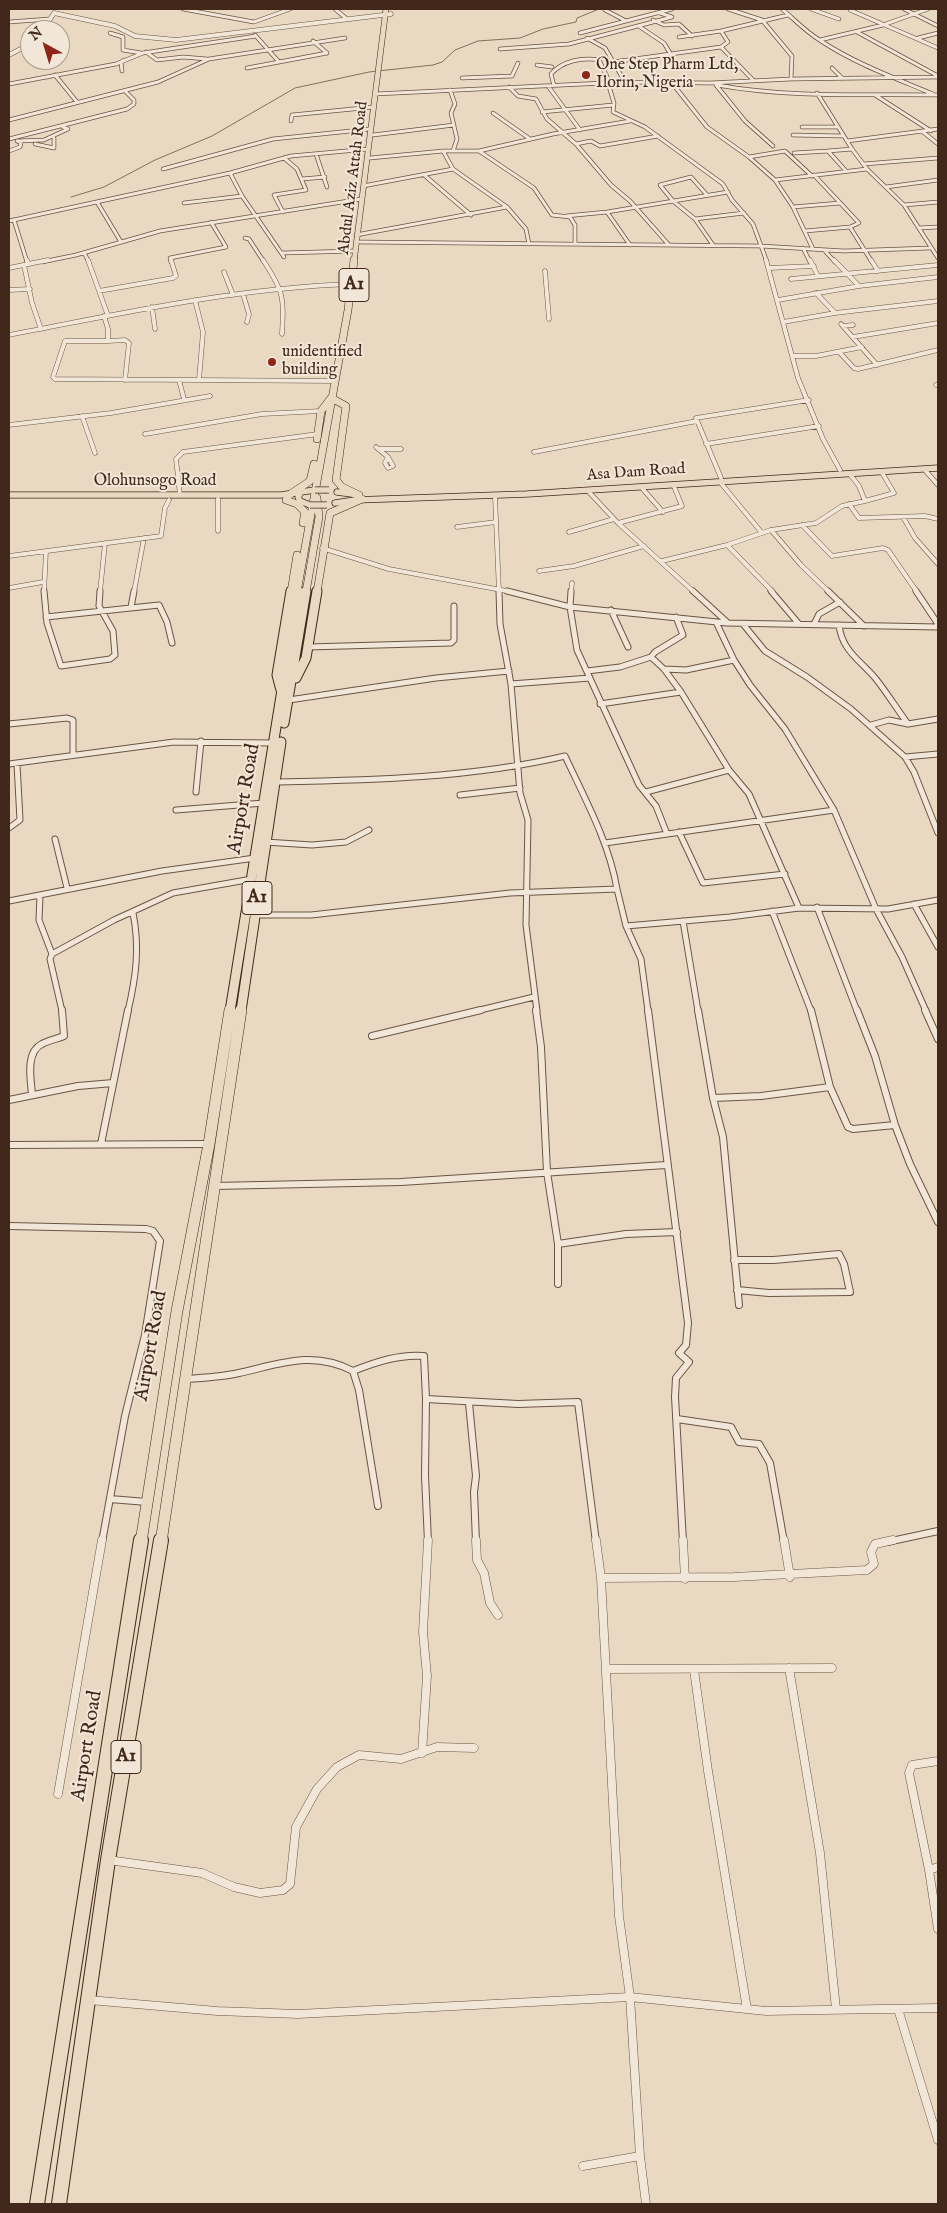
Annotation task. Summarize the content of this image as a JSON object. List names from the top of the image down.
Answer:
{
  "streets": {
    "highway": ["Abdul Aziz Attah Road", "A1", "Airport Road"],
    "main road": ["Asa Dam Road", "Olohunsogo Road"]
  },
  "crossings": [
    ["Abdul Aziz Attah Road", "Asa Dam Road"],
    ["Abdul Aziz Attah Road", "Olohunsogo Road"],
    ["Abdul Aziz Attah Road", "Airport Road"],
    ["Asa Dam Road", "Olohunsogo Road"],
    ["Asa Dam Road", "Airport Road"],
    ["Olohunsogo Road", "Airport Road"]
  ],
  "places": ["One Step Pharm Ltd, Ilorin, Nigeria", "unidentified building"],
  "north": "top left"
}
